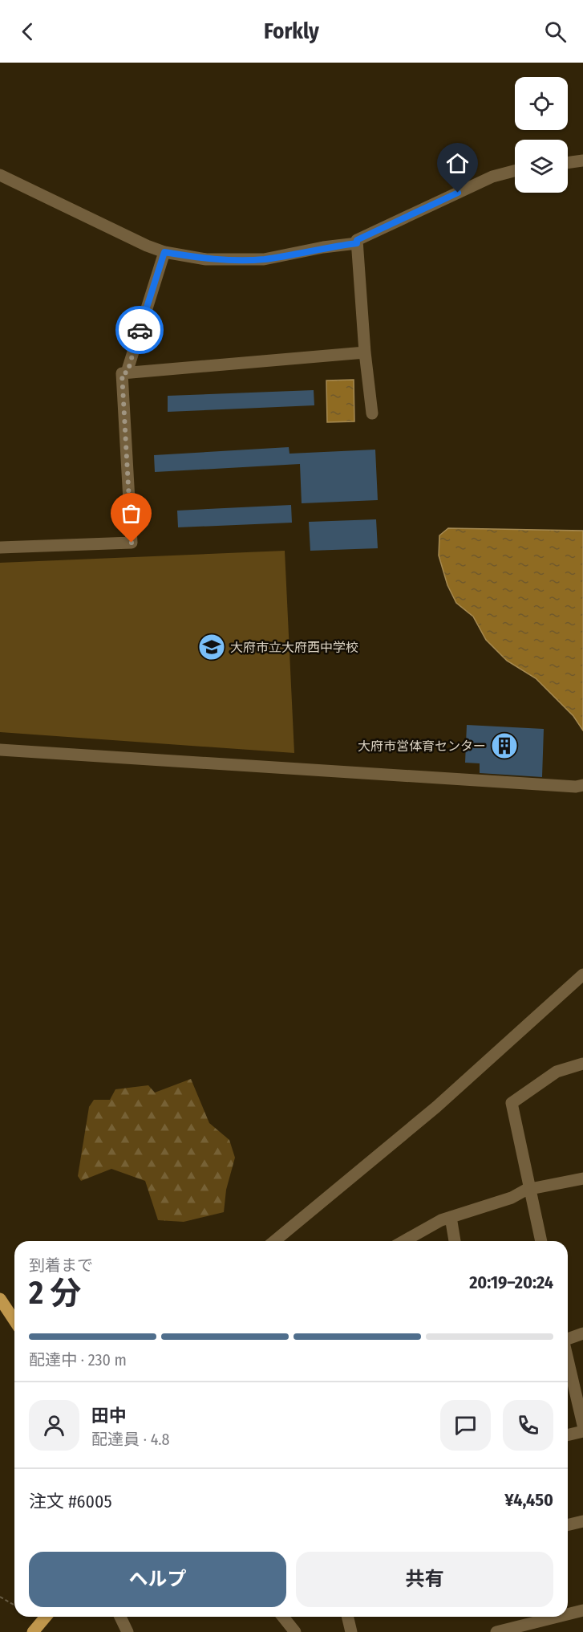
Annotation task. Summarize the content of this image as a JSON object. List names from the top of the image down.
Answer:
{
  "places": {
    "school or university": ["大府市立大府西中学校"],
    "building": ["大府市営体育センター"]
  },
  "page": {
    "header": "Forkly",
    "heading": ["2 分", "到着まで", "20:19–20:24"],
    "panel": [
      "田中",
      "配達員 · 4.8",
      "注文 #6005",
      "¥4,450"
    ],
    "bar": "配達中 · 230 m",
    "buttons": ["ヘルプ", "共有"]
  }
}
